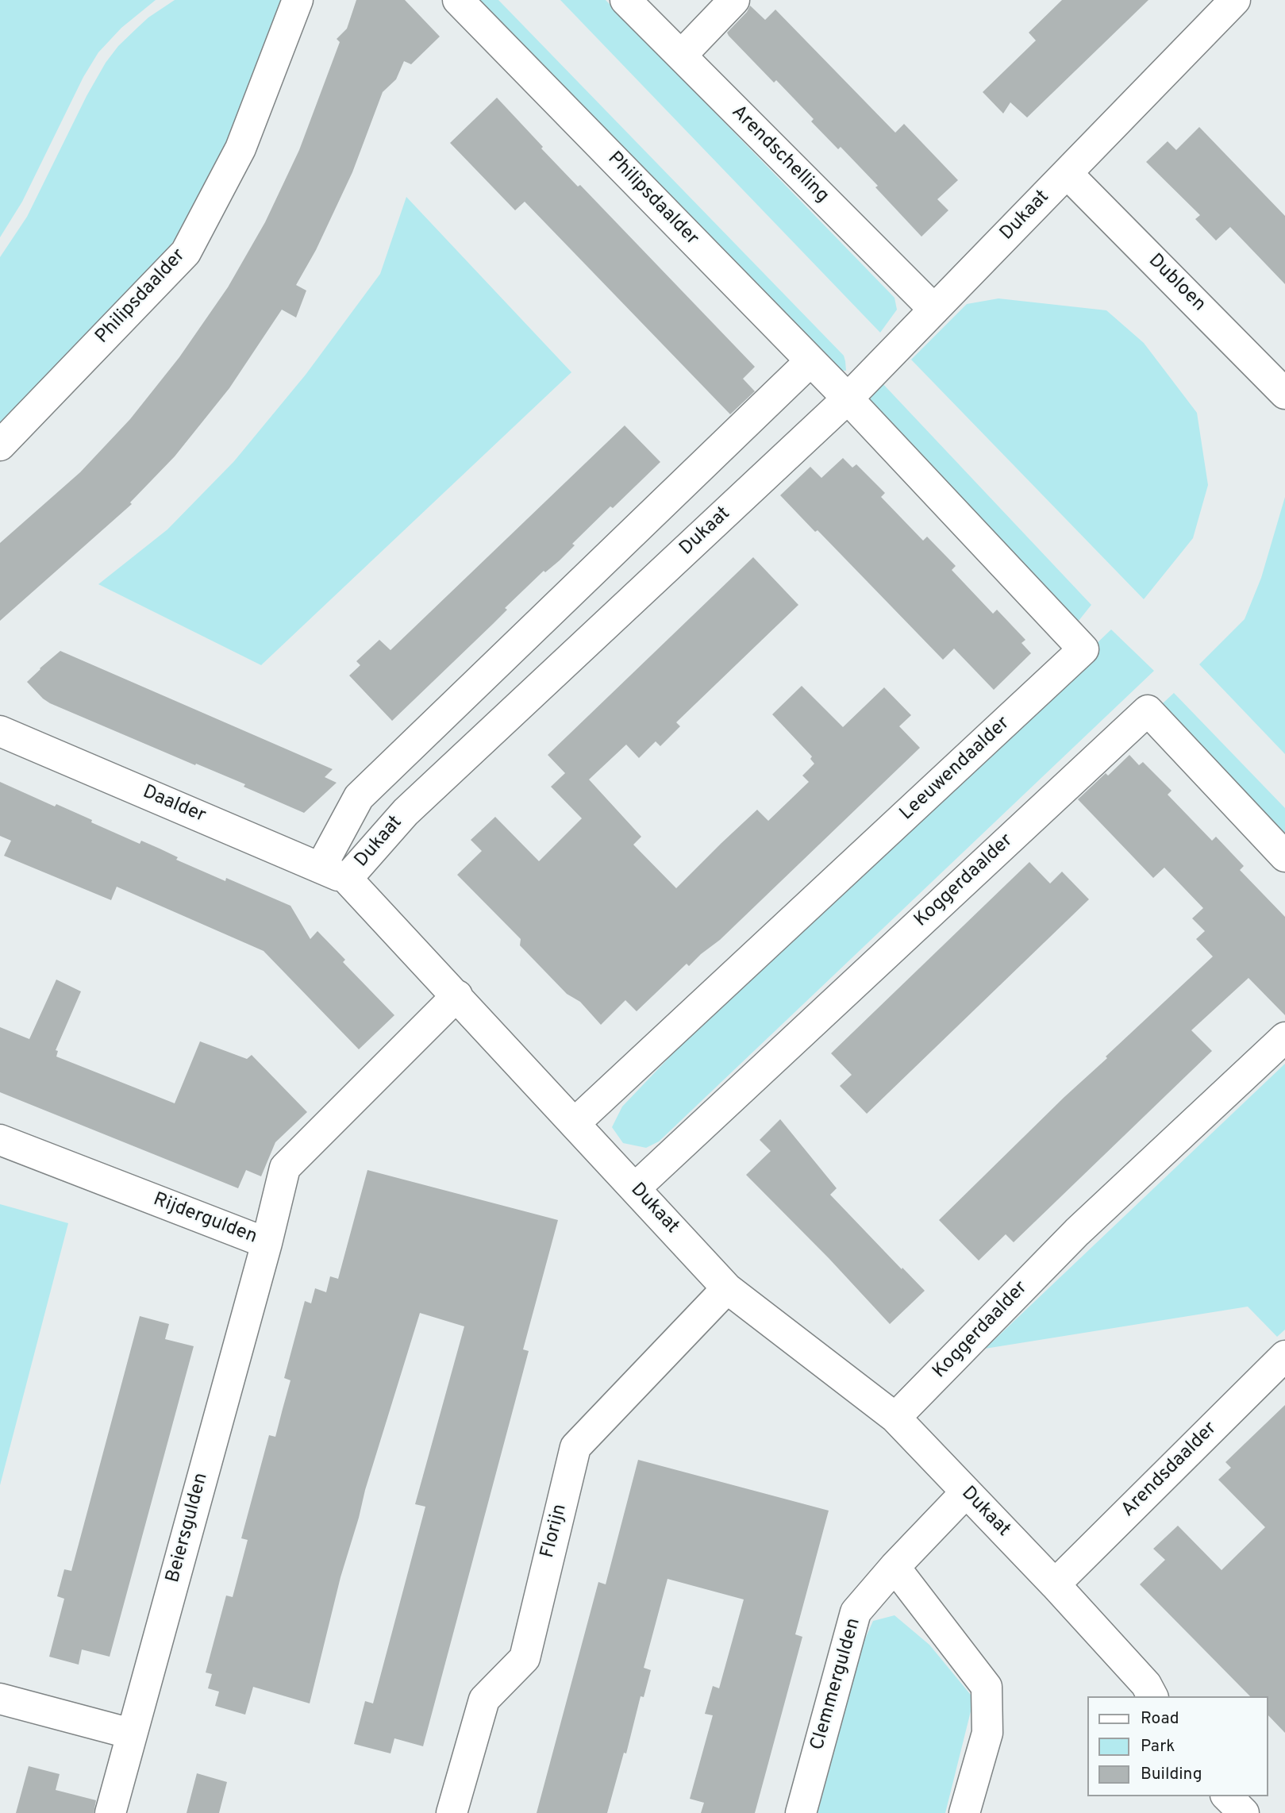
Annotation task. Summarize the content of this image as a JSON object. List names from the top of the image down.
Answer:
{
  "streets": {
    "street": [
      "Arendschelling",
      "Philipsdaalder",
      "Dukaat",
      "Dubloen",
      "Leeuwendaalder",
      "Daalder",
      "Koggerdaalder",
      "Rijdergulden",
      "Arendsdaalder",
      "Beiersgulden",
      "Florijn",
      "Clemmergulden"
    ]
  },
  "crossings": [
    ["Arendschelling", "Dukaat"],
    ["Philipsdaalder", "Dukaat"],
    ["Philipsdaalder", "Leeuwendaalder"],
    ["Dukaat", "Dubloen"],
    ["Dukaat", "Leeuwendaalder"],
    ["Dukaat", "Daalder"],
    ["Dukaat", "Koggerdaalder"],
    ["Dukaat", "Rijdergulden"],
    ["Dukaat", "Arendsdaalder"],
    ["Dukaat", "Florijn"],
    ["Dukaat", "Clemmergulden"],
    ["Rijdergulden", "Beiersgulden"]
  ],
  "legend": ["Road", "Park", "Building"]
}
